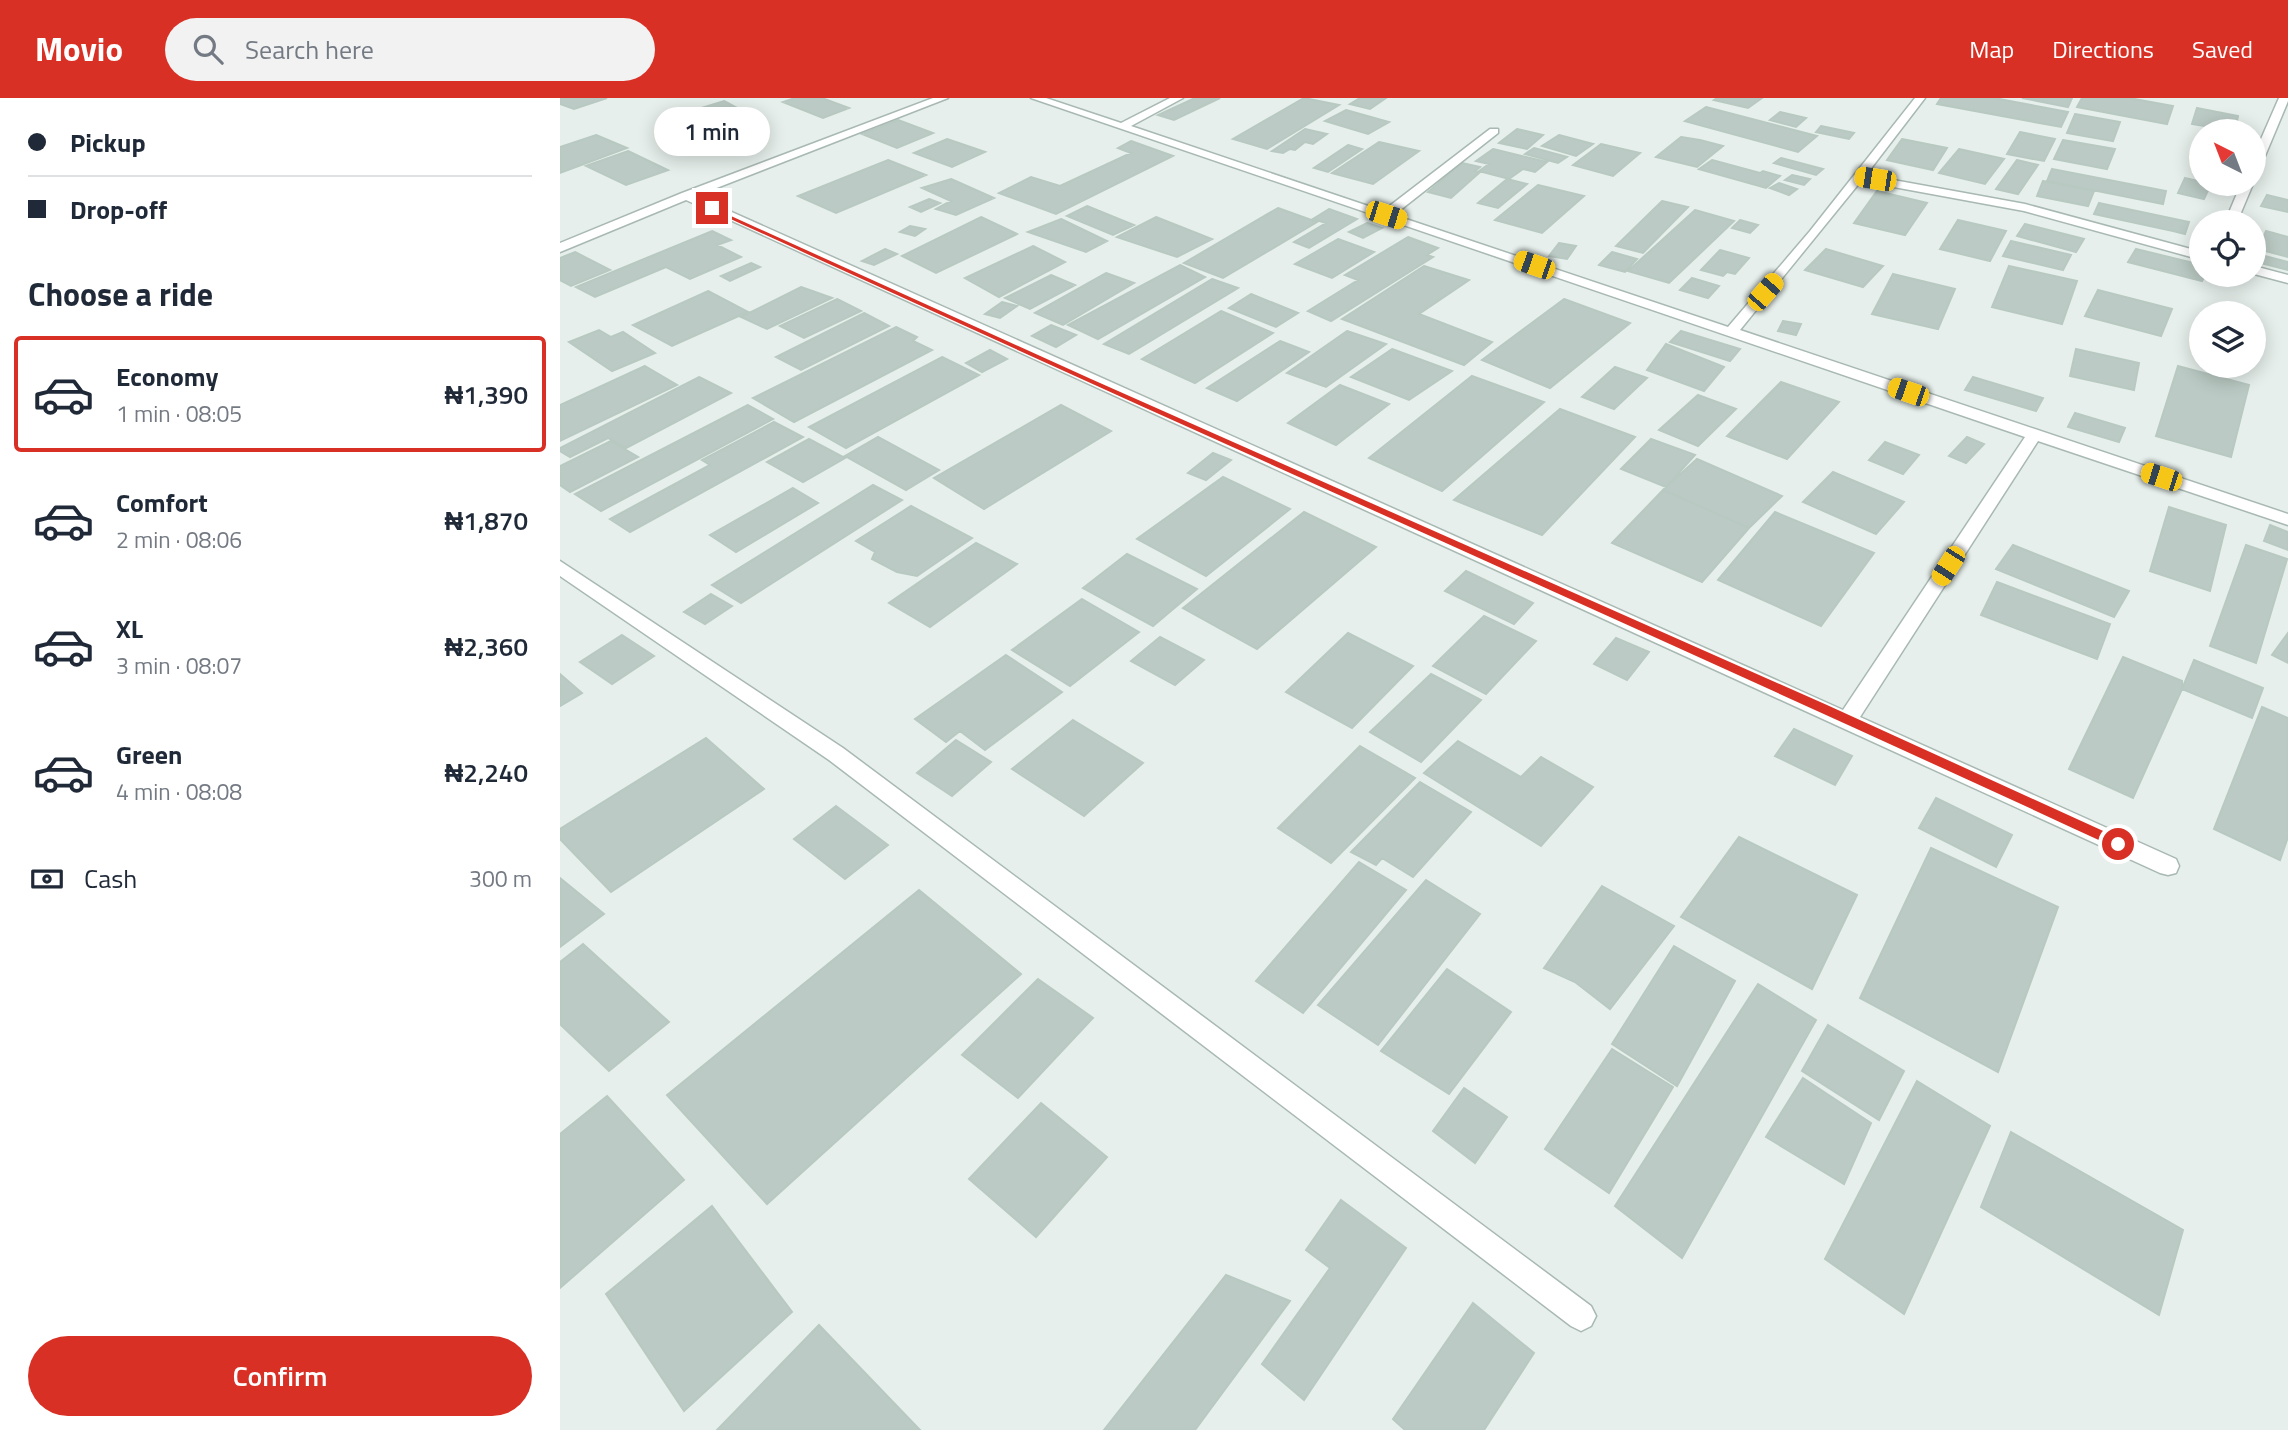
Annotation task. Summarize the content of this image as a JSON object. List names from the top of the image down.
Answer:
{
  "north": "top left",
  "page": {
    "header": "Movio",
    "search": "Search here",
    "nav": ["Map", "Directions", "Saved"],
    "banner": ["Pickup", "Drop-off"],
    "bubble": "1 min",
    "heading": "Choose a ride",
    "list": [
      {
        "name": "Economy",
        "note": "1 min · 08:05",
        "value": "₦1,390"
      },
      {
        "name": "Comfort",
        "note": "2 min · 08:06",
        "value": "₦1,870"
      },
      {
        "name": "XL",
        "note": "3 min · 08:07",
        "value": "₦2,360"
      },
      {
        "name": "Green",
        "note": "4 min · 08:08",
        "value": "₦2,240"
      }
    ],
    "pay": ["Cash", "300 m"],
    "buttons": "Confirm"
  }
}
